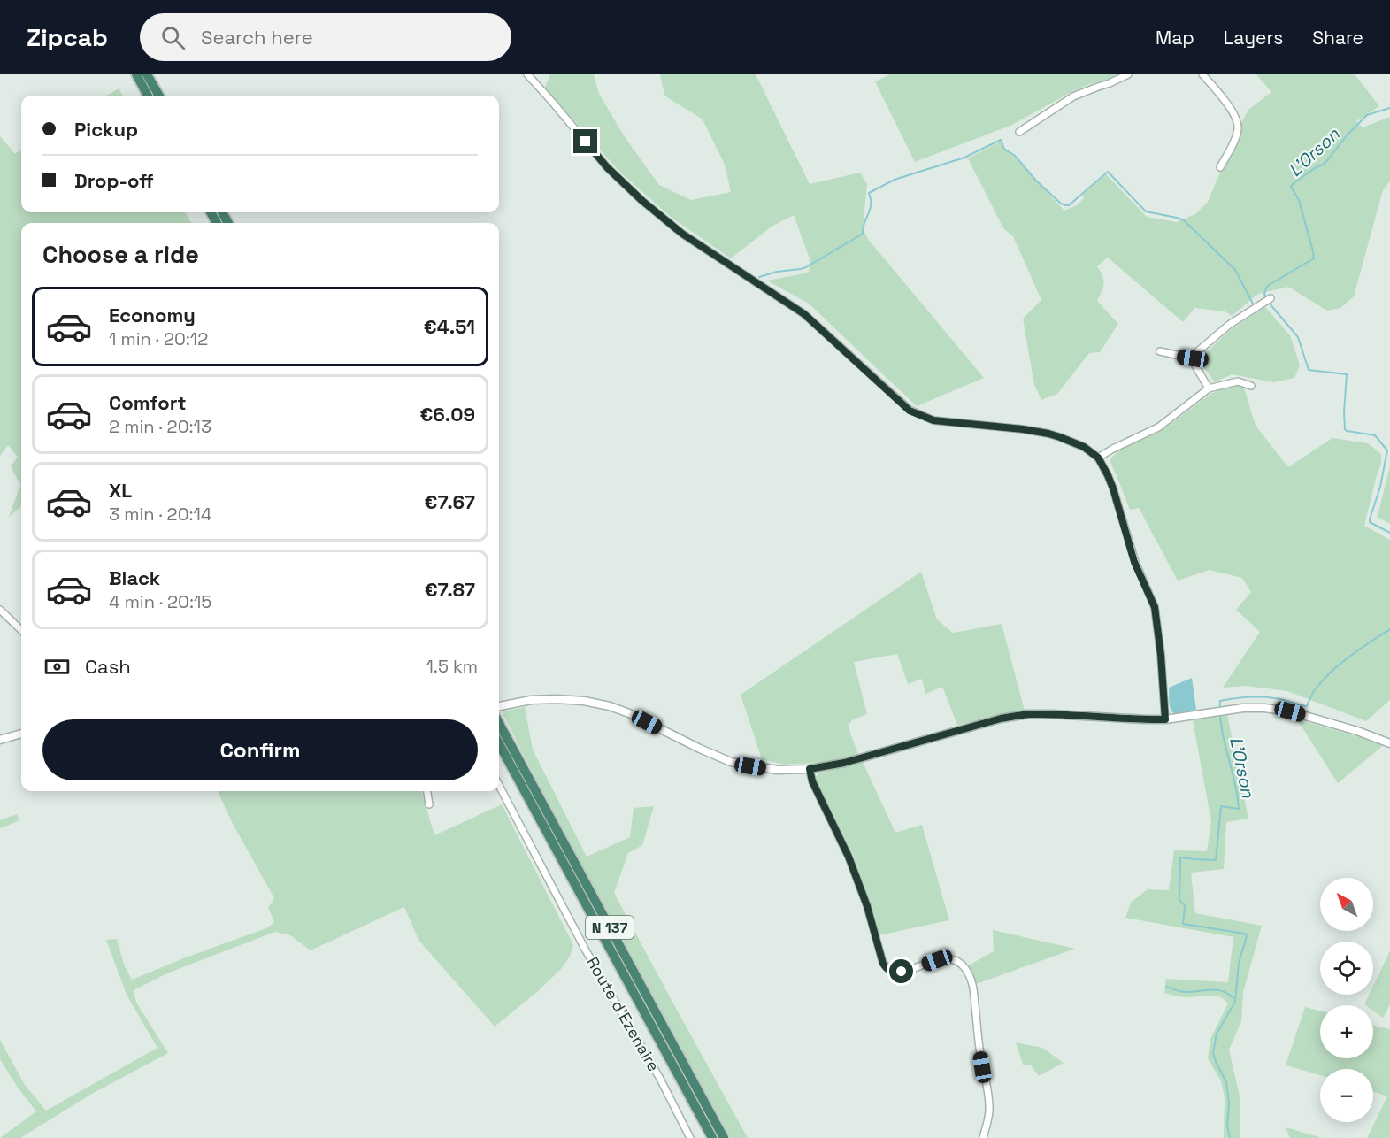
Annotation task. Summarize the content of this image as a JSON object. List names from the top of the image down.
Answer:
{
  "streets": {
    "highway": ["N 137"],
    "street": ["Route d'Ezenaire"]
  },
  "water": ["L’Orson"],
  "north": "top left",
  "page": {
    "header": "Zipcab",
    "search": "Search here",
    "nav": ["Map", "Layers", "Share"],
    "banner": ["Pickup", "Drop-off"],
    "heading": "Choose a ride",
    "list": [
      {
        "name": "Economy",
        "note": "1 min · 20:12",
        "value": "€4.51"
      },
      {
        "name": "Comfort",
        "note": "2 min · 20:13",
        "value": "€6.09"
      },
      {
        "name": "XL",
        "note": "3 min · 20:14",
        "value": "€7.67"
      },
      {
        "name": "Black",
        "note": "4 min · 20:15",
        "value": "€7.87"
      }
    ],
    "pay": ["Cash", "1.5 km"],
    "buttons": "Confirm",
    "map_buttons": ["+", "−"]
  }
}
